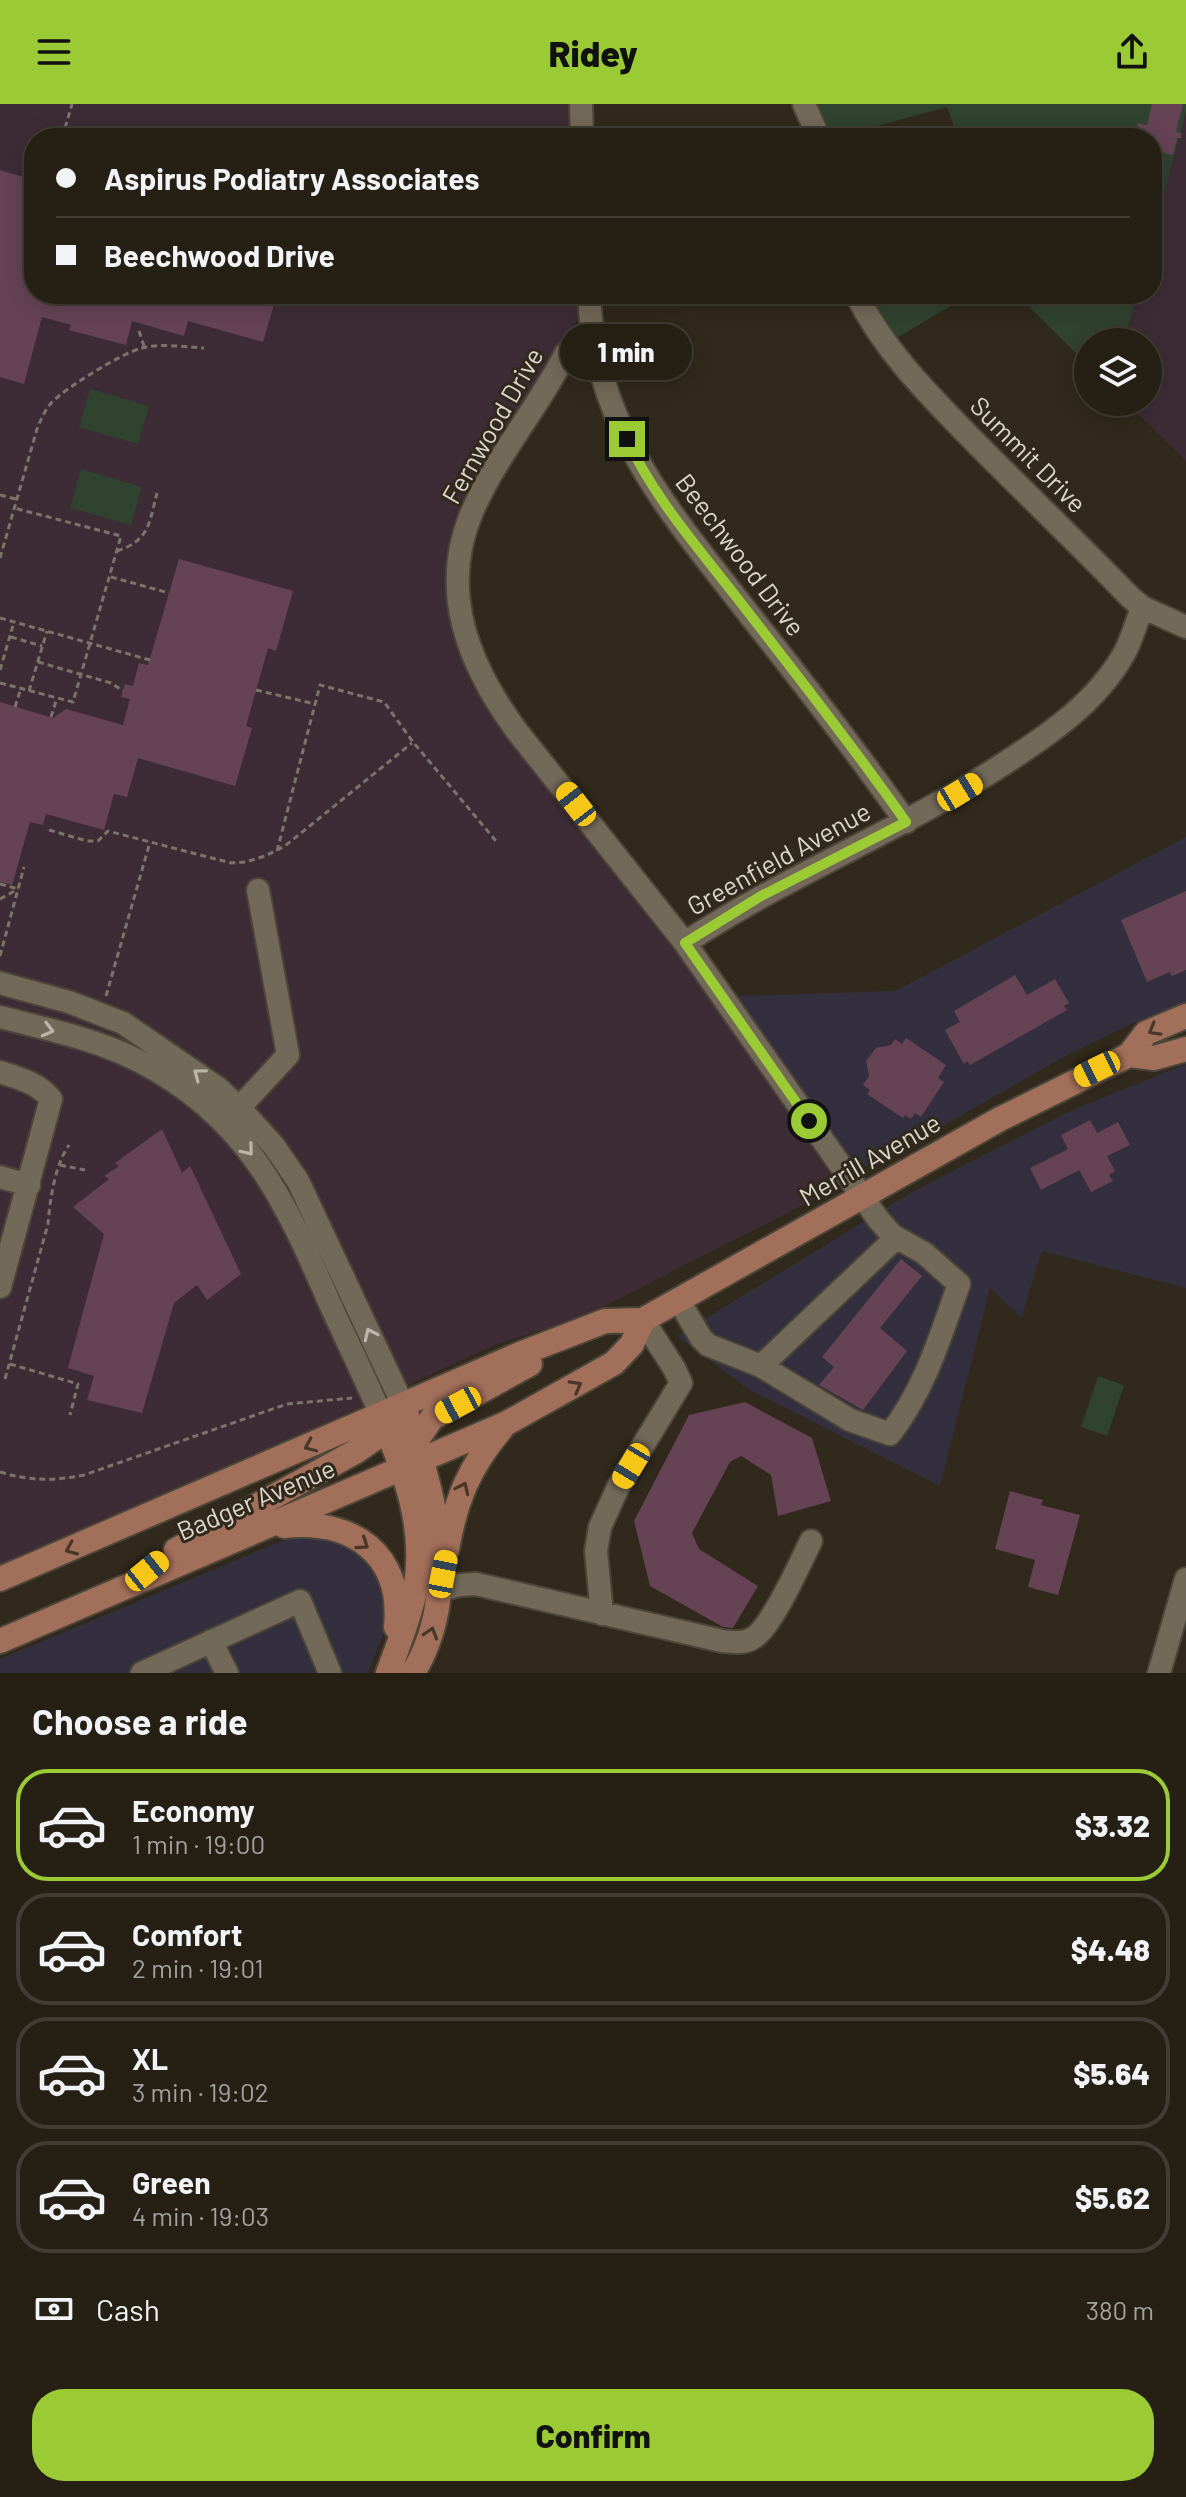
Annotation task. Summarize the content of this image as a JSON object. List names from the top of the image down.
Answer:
{
  "streets": {
    "main road": ["Merrill Avenue", "Badger Avenue"],
    "street": [
      "Fernwood Drive",
      "Summit Drive",
      "Beechwood Drive",
      "Greenfield Avenue"
    ]
  },
  "crossings": [
    ["Fernwood Drive", "Beechwood Drive"],
    ["Fernwood Drive", "Greenfield Avenue"],
    ["Fernwood Drive", "Merrill Avenue"],
    ["Summit Drive", "Greenfield Avenue"],
    ["Beechwood Drive", "Greenfield Avenue"],
    ["Merrill Avenue", "Badger Avenue"]
  ],
  "page": {
    "header": "Ridey",
    "banner": ["Aspirus Podiatry Associates", "Beechwood Drive"],
    "bubble": "1 min",
    "heading": "Choose a ride",
    "list": [
      {
        "name": "Economy",
        "note": "1 min · 19:00",
        "value": "$3.32"
      },
      {
        "name": "Comfort",
        "note": "2 min · 19:01",
        "value": "$4.48"
      },
      {
        "name": "XL",
        "note": "3 min · 19:02",
        "value": "$5.64"
      },
      {
        "name": "Green",
        "note": "4 min · 19:03",
        "value": "$5.62"
      }
    ],
    "pay": ["Cash", "380 m"],
    "buttons": "Confirm"
  }
}
